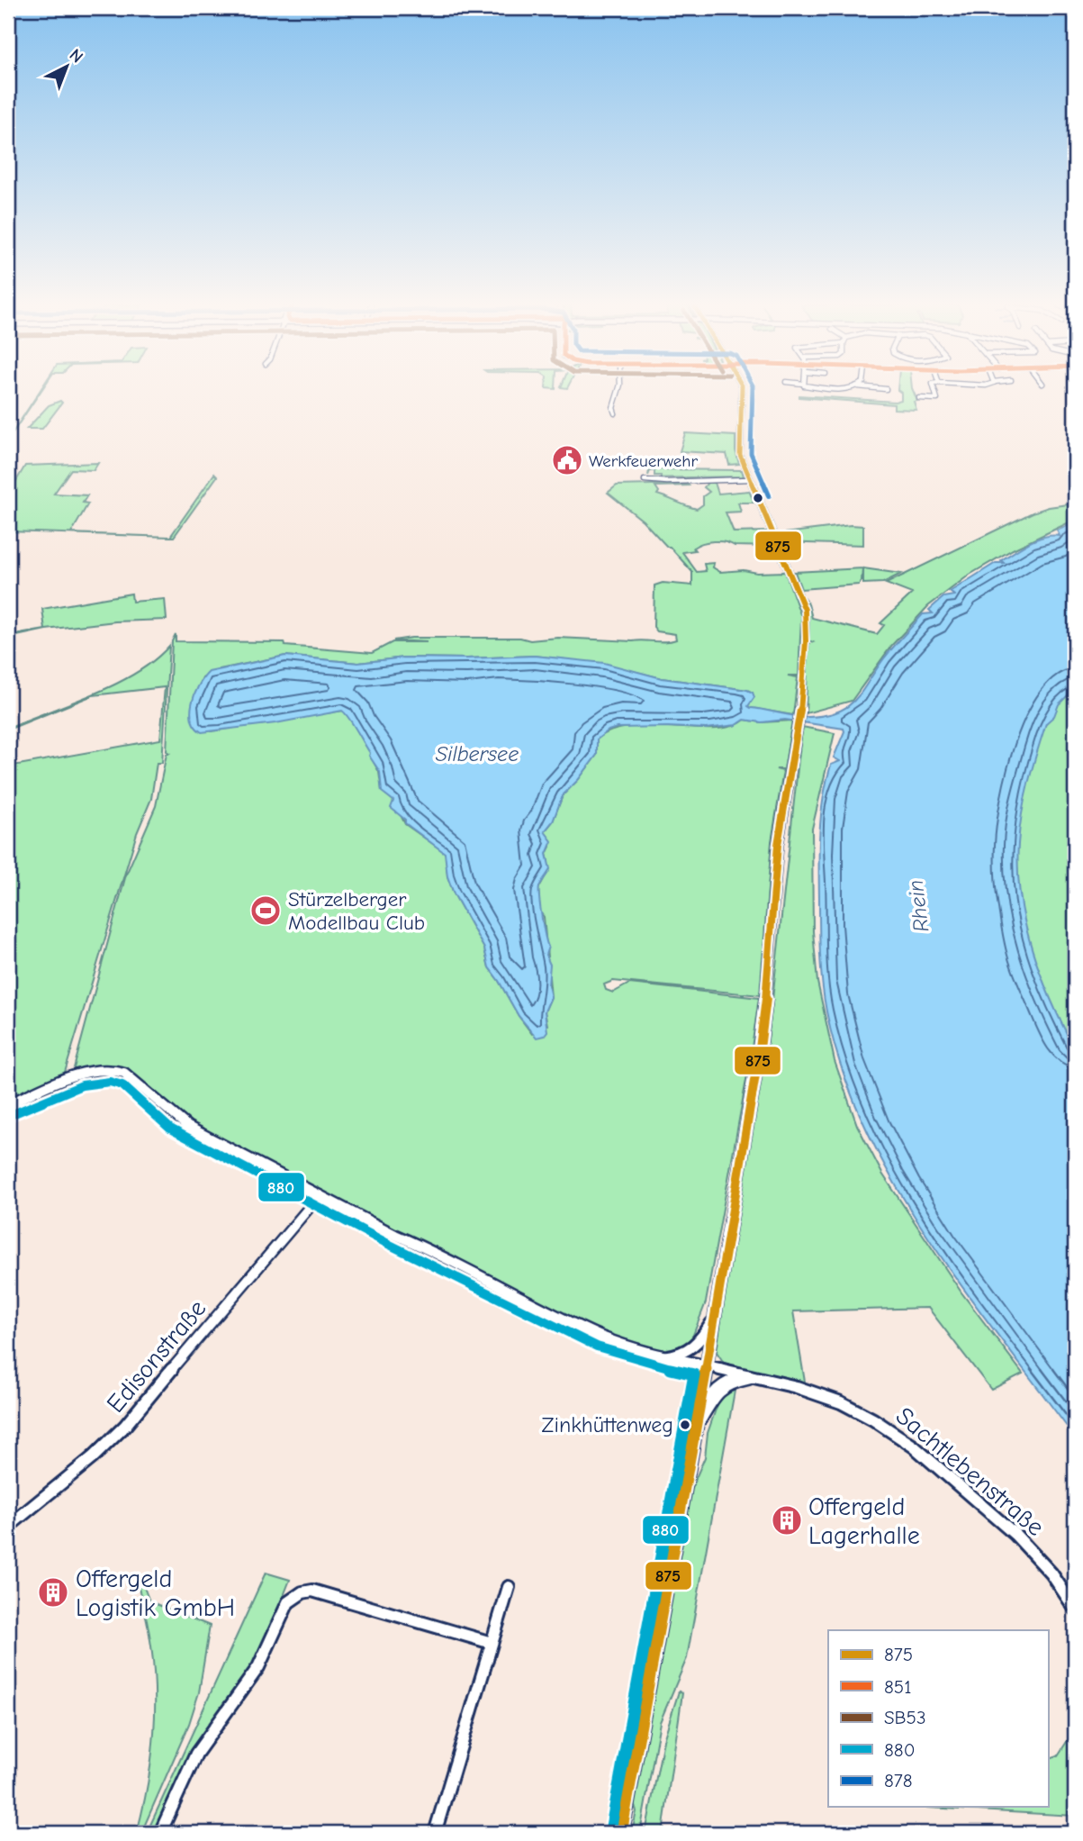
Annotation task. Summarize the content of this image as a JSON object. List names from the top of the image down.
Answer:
{
  "streets": {
    "street": ["Edisonstraße", "Sachtlebenstraße"]
  },
  "water": ["Silbersee", "Rhein"],
  "places": {
    "public building": ["Werkfeuerwehr"],
    "sports": ["Stürzelberger Modellbau Club"],
    "other": ["Zinkhüttenweg"],
    "building": ["Offergeld Lagerhalle", "Offergeld Logistik GmbH"]
  },
  "lines": ["transit line 875", "transit line 878", "transit line 880"],
  "legend": [
    "875",
    "851",
    "SB53",
    "880",
    "878"
  ],
  "north": "top right"
}
